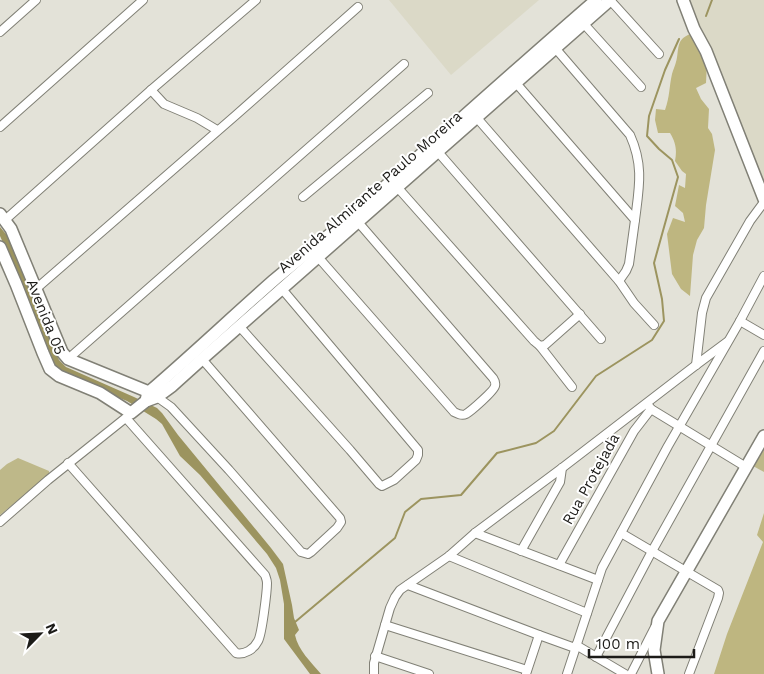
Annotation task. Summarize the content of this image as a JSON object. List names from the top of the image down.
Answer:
{
  "streets": {
    "main road": ["Avenida Almirante Paulo Moreira", "Avenida 05"],
    "street": ["Rua Protejada"]
  },
  "crossings": [
    ["Avenida Almirante Paulo Moreira", "Avenida 05"]
  ],
  "scale_bar": "100 m",
  "north": "top right"
}
